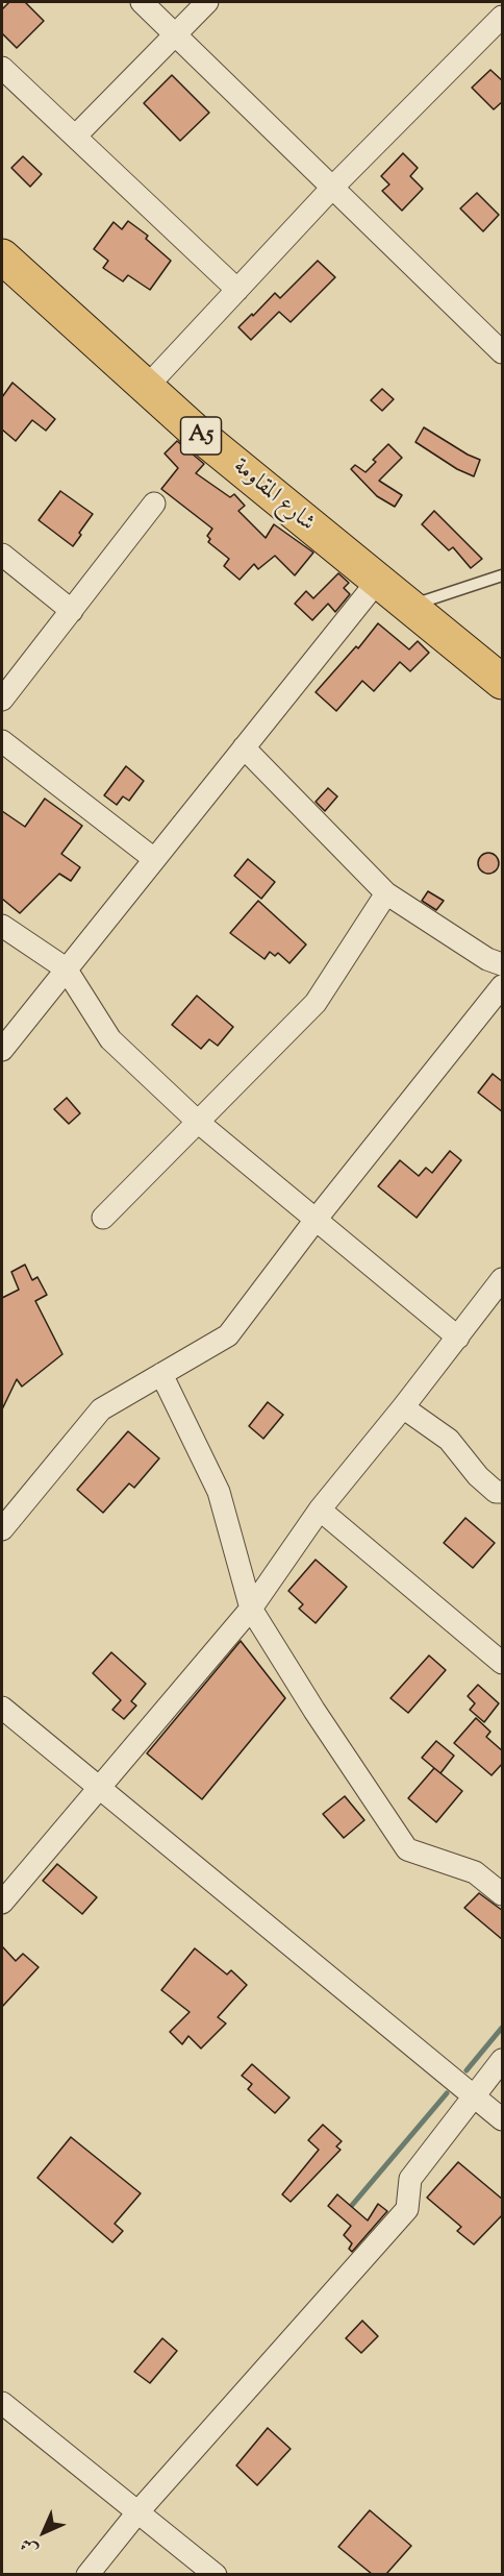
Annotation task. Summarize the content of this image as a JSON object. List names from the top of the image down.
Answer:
{
  "streets": {
    "highway": ["A5", "شارع المقاومة"]
  },
  "crossings": [
    ["A5", "شارع المقاومة"]
  ],
  "north": "bottom left"
}
